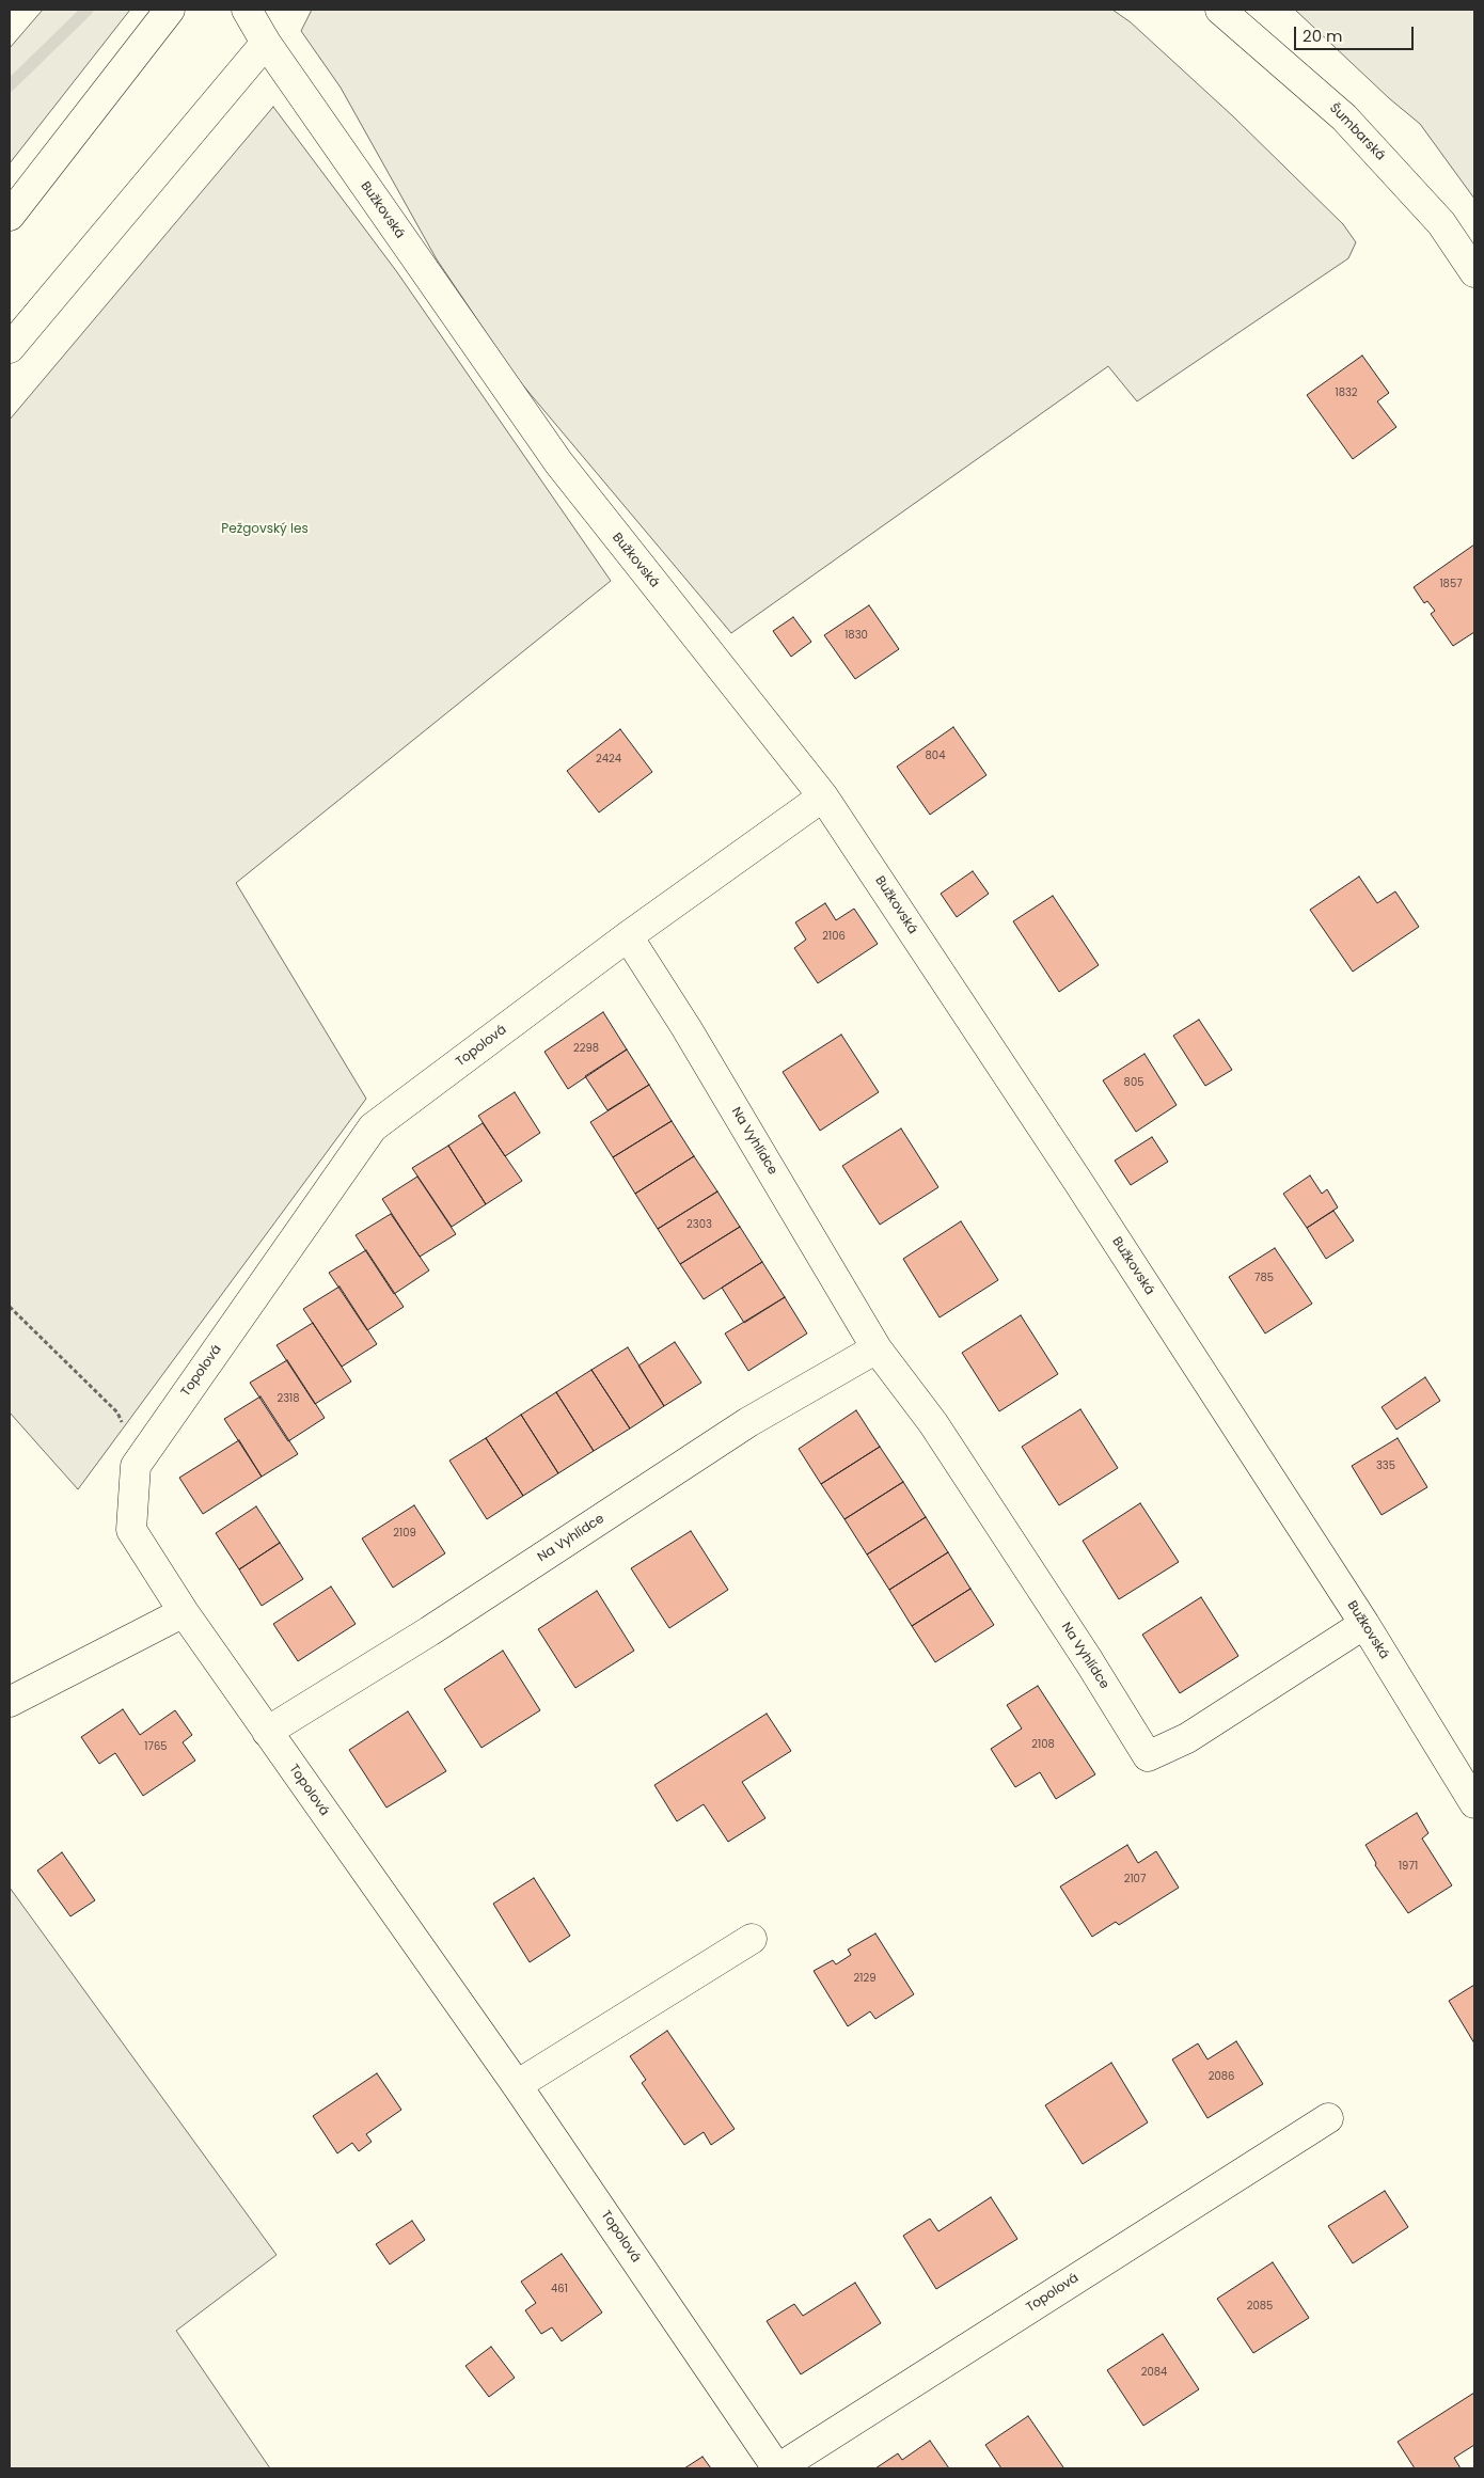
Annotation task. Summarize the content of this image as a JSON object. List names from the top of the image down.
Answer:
{
  "streets": {
    "street": [
      "Šumbarská",
      "Bužkovská",
      "Topolová",
      "Na Vyhlídce"
    ]
  },
  "crossings": [
    ["Bužkovská", "Topolová"],
    ["Bužkovská", "Na Vyhlídce"],
    ["Topolová", "Na Vyhlídce"]
  ],
  "parks": ["Pežgovský les"],
  "house_numbers": [
    "1832",
    "1857",
    "1830",
    "804",
    "2424",
    "2106",
    "2298",
    "805",
    "2303",
    "785",
    "2318",
    "335",
    "2109",
    "2108",
    "1765",
    "1971",
    "2107",
    "2129",
    "2086",
    "461",
    "2085",
    "2084"
  ],
  "scale_bar": "20 m"
}
